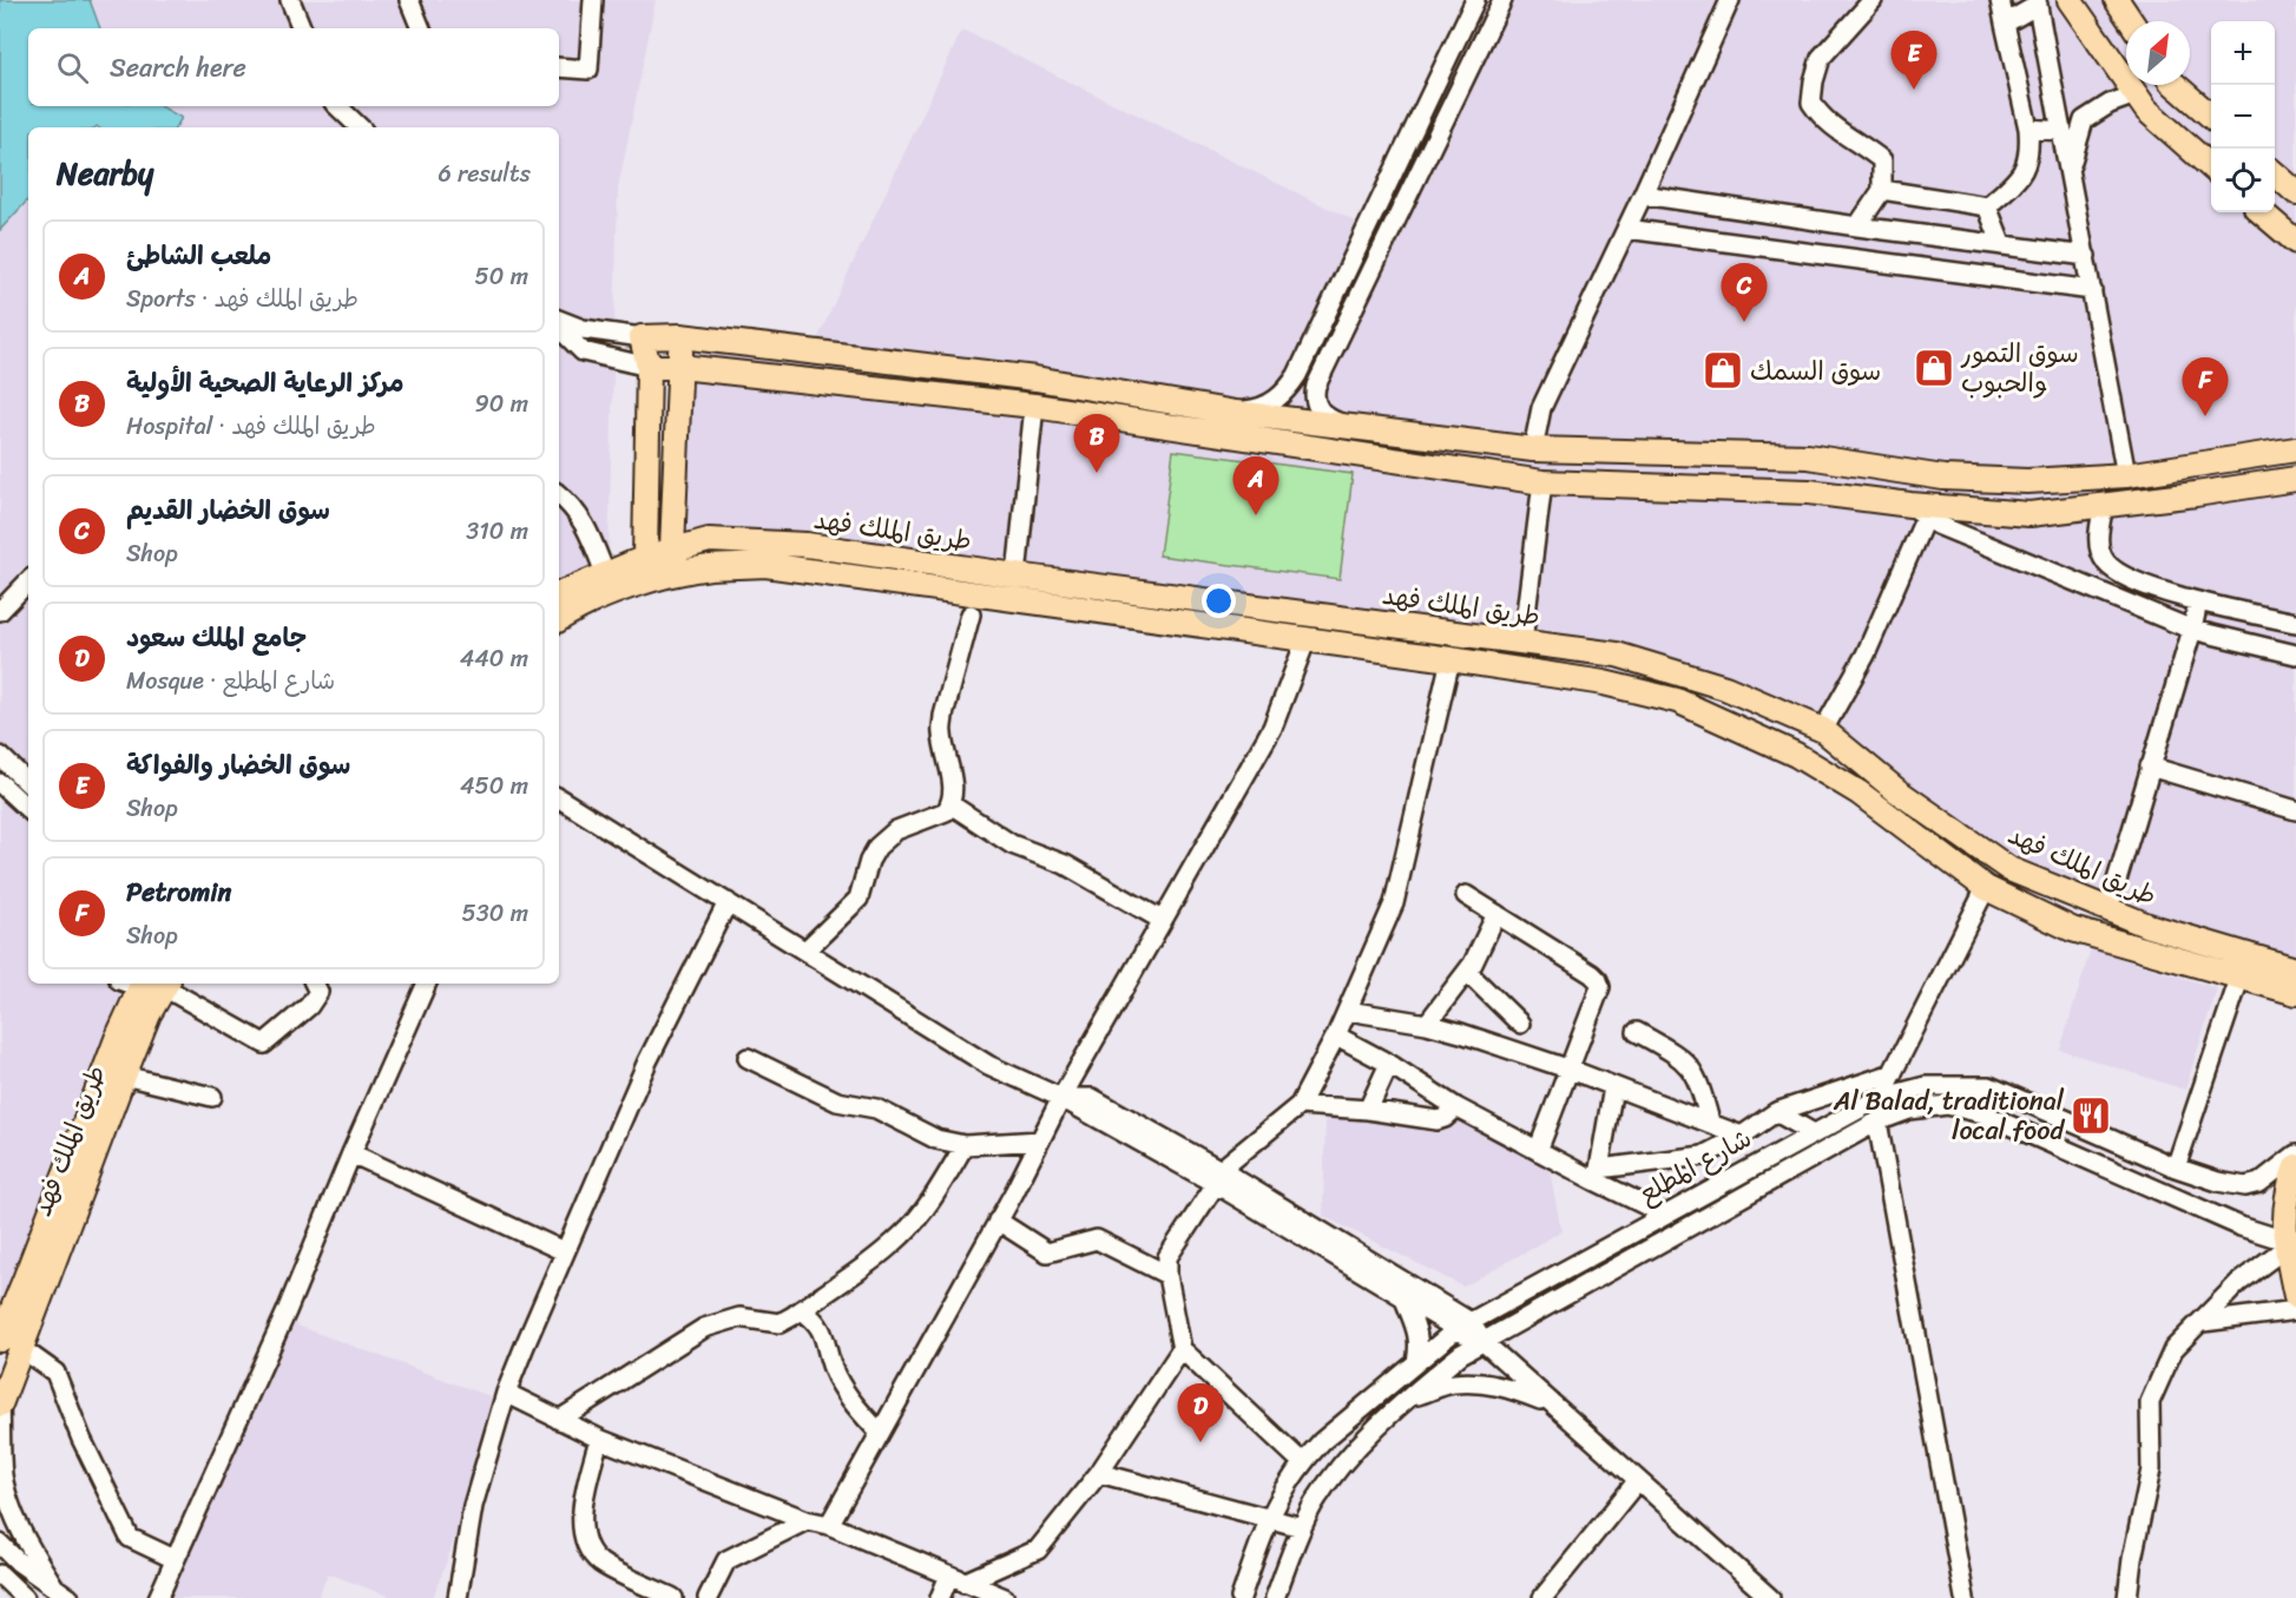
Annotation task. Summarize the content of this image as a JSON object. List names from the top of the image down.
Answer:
{
  "streets": {
    "main road": ["طريق الملك فهد"],
    "street": ["شارع المطلع"]
  },
  "places": {
    "shop": ["سوق التمور والحبوب", "سوق السمك"],
    "restaurant": ["Al Balad, traditional local food"]
  },
  "north": "top right",
  "page": {
    "map_buttons": ["+", "−"],
    "search": "Search here",
    "pins": [
      "E",
      "C",
      "F",
      "B",
      "A",
      "D"
    ],
    "heading": ["Nearby", "6 results"],
    "list": [
      {
        "mark": "A",
        "name": "ملعب الشاطئ",
        "note": "Sports · طريق الملك فهد",
        "value": "50 m"
      },
      {
        "mark": "B",
        "name": "مركز الرعاية الصحية الأولية",
        "note": "Hospital · طريق الملك فهد",
        "value": "90 m"
      },
      {
        "mark": "C",
        "name": "سوق الخضار القديم",
        "note": "Shop",
        "value": "310 m"
      },
      {
        "mark": "D",
        "name": "جامع الملك سعود",
        "note": "Mosque · شارع المطلع",
        "value": "440 m"
      },
      {
        "mark": "E",
        "name": "سوق الخضار والفواكة",
        "note": "Shop",
        "value": "450 m"
      },
      {
        "mark": "F",
        "name": "Petromin",
        "note": "Shop",
        "value": "530 m"
      }
    ]
  }
}
